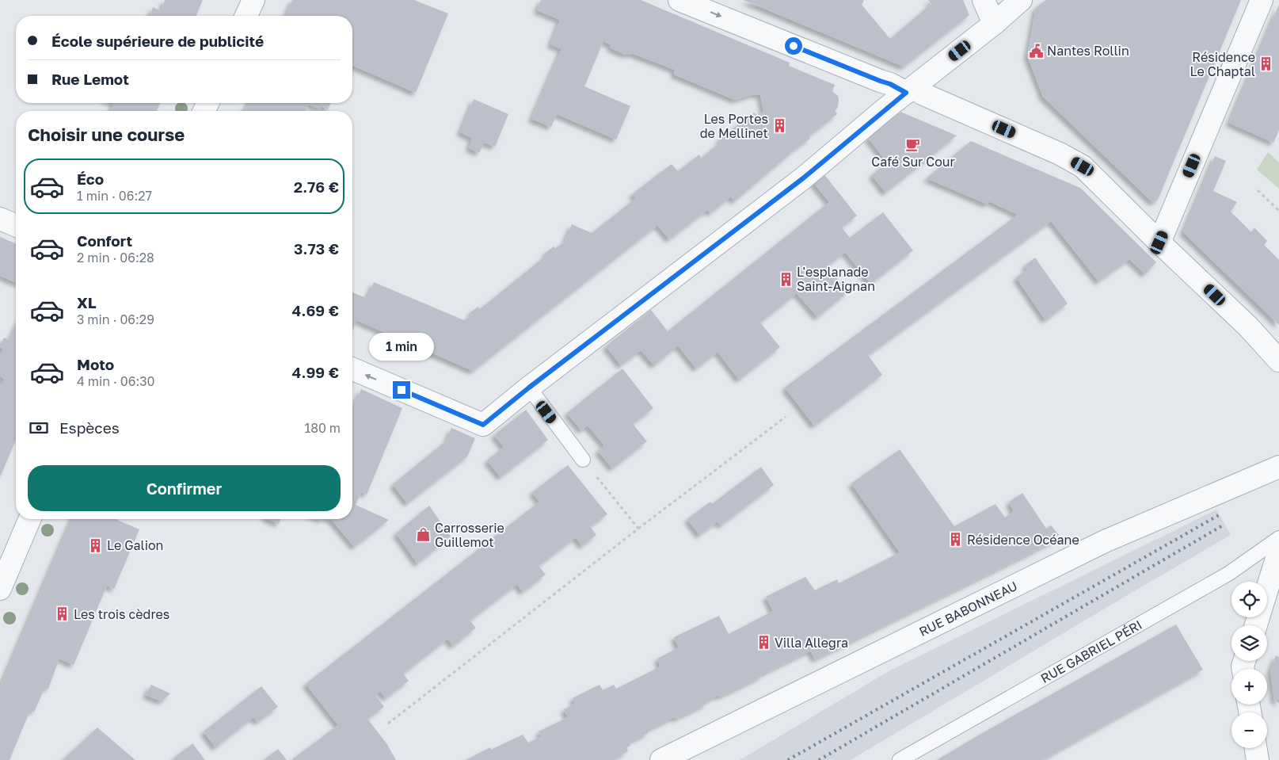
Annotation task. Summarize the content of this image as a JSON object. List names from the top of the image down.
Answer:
{
  "streets": {
    "street": ["RUE BABONNEAU"],
    "lane": ["RUE GABRIEL PÉRI"]
  },
  "places": {
    "public building": ["Nantes Rollin"],
    "building": [
      "Résidence Le Chaptal",
      "Les Portes de Mellinet",
      "L'esplanade Saint-Aignan",
      "Résidence Océane",
      "Le Galion",
      "Les trois cèdres",
      "Villa Allegra"
    ],
    "cafe": ["Café Sur Cour"],
    "shop": ["Carrosserie Guillemot"]
  },
  "page": {
    "banner": ["École supérieure de publicité", "Rue Lemot"],
    "heading": "Choisir une course",
    "list": [
      {
        "name": "Éco",
        "note": "1 min · 06:27",
        "value": "2.76 €"
      },
      {
        "name": "Confort",
        "note": "2 min · 06:28",
        "value": "3.73 €"
      },
      {
        "name": "XL",
        "note": "3 min · 06:29",
        "value": "4.69 €"
      },
      {
        "name": "Moto",
        "note": "4 min · 06:30",
        "value": "4.99 €"
      }
    ],
    "bubble": "1 min",
    "pay": ["Espèces", "180 m"],
    "buttons": "Confirmer",
    "map_buttons": ["+", "−"]
  }
}
